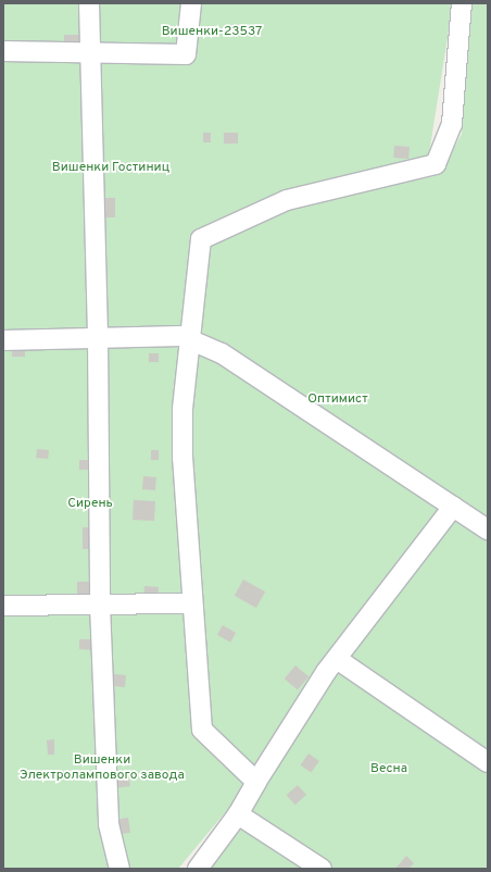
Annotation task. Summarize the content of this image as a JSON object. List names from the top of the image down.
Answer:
{
  "parks": [
    "Вишенки-23537",
    "Вишенки Гостиниц",
    "Оптимист",
    "Сирень",
    "Вишенки Электролампового завода",
    "Весна"
  ]
}
